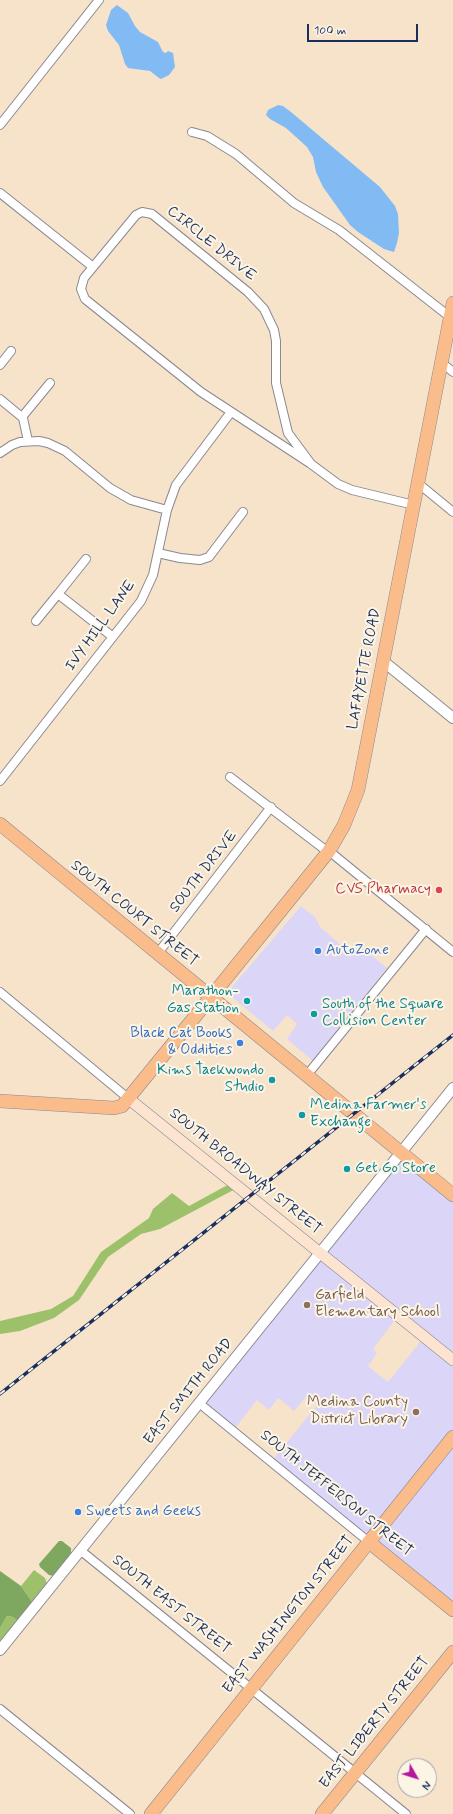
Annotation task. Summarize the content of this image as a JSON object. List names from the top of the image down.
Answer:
{
  "streets": {
    "main road": [
      "LAFAYETTE ROAD",
      "SOUTH COURT STREET",
      "SOUTH BROADWAY STREET",
      "SOUTH JEFFERSON STREET",
      "EAST WASHINGTON STREET",
      "EAST LIBERTY STREET"
    ],
    "street": [
      "CIRCLE DRIVE",
      "IVY HILL LANE",
      "SOUTH DRIVE",
      "EAST SMITH ROAD",
      "SOUTH EAST STREET"
    ]
  },
  "crossings": [
    ["CIRCLE DRIVE", "IVY HILL LANE"],
    ["CIRCLE DRIVE", "LAFAYETTE ROAD"],
    ["LAFAYETTE ROAD", "SOUTH COURT STREET"],
    ["LAFAYETTE ROAD", "SOUTH BROADWAY STREET"],
    ["SOUTH DRIVE", "SOUTH COURT STREET"],
    ["SOUTH COURT STREET", "EAST SMITH ROAD"],
    ["SOUTH BROADWAY STREET", "EAST SMITH ROAD"],
    ["EAST SMITH ROAD", "SOUTH JEFFERSON STREET"],
    ["EAST SMITH ROAD", "SOUTH EAST STREET"],
    ["SOUTH JEFFERSON STREET", "EAST WASHINGTON STREET"],
    ["SOUTH EAST STREET", "EAST WASHINGTON STREET"],
    ["SOUTH EAST STREET", "EAST LIBERTY STREET"]
  ],
  "places": [
    "CVS Pharmacy",
    "AutoZone",
    "Marathon- Gas Station",
    "South of the Square Collision Center",
    "Black Cat Books & Oddities",
    "Kims Taekwondo Studio",
    "Medina Farmer's Exchange",
    "Get Go Store",
    "Garfield Elementary School",
    "Medina County District Library",
    "Sweets and Geeks"
  ],
  "scale_bar": "100 m",
  "north": "bottom right"
}
